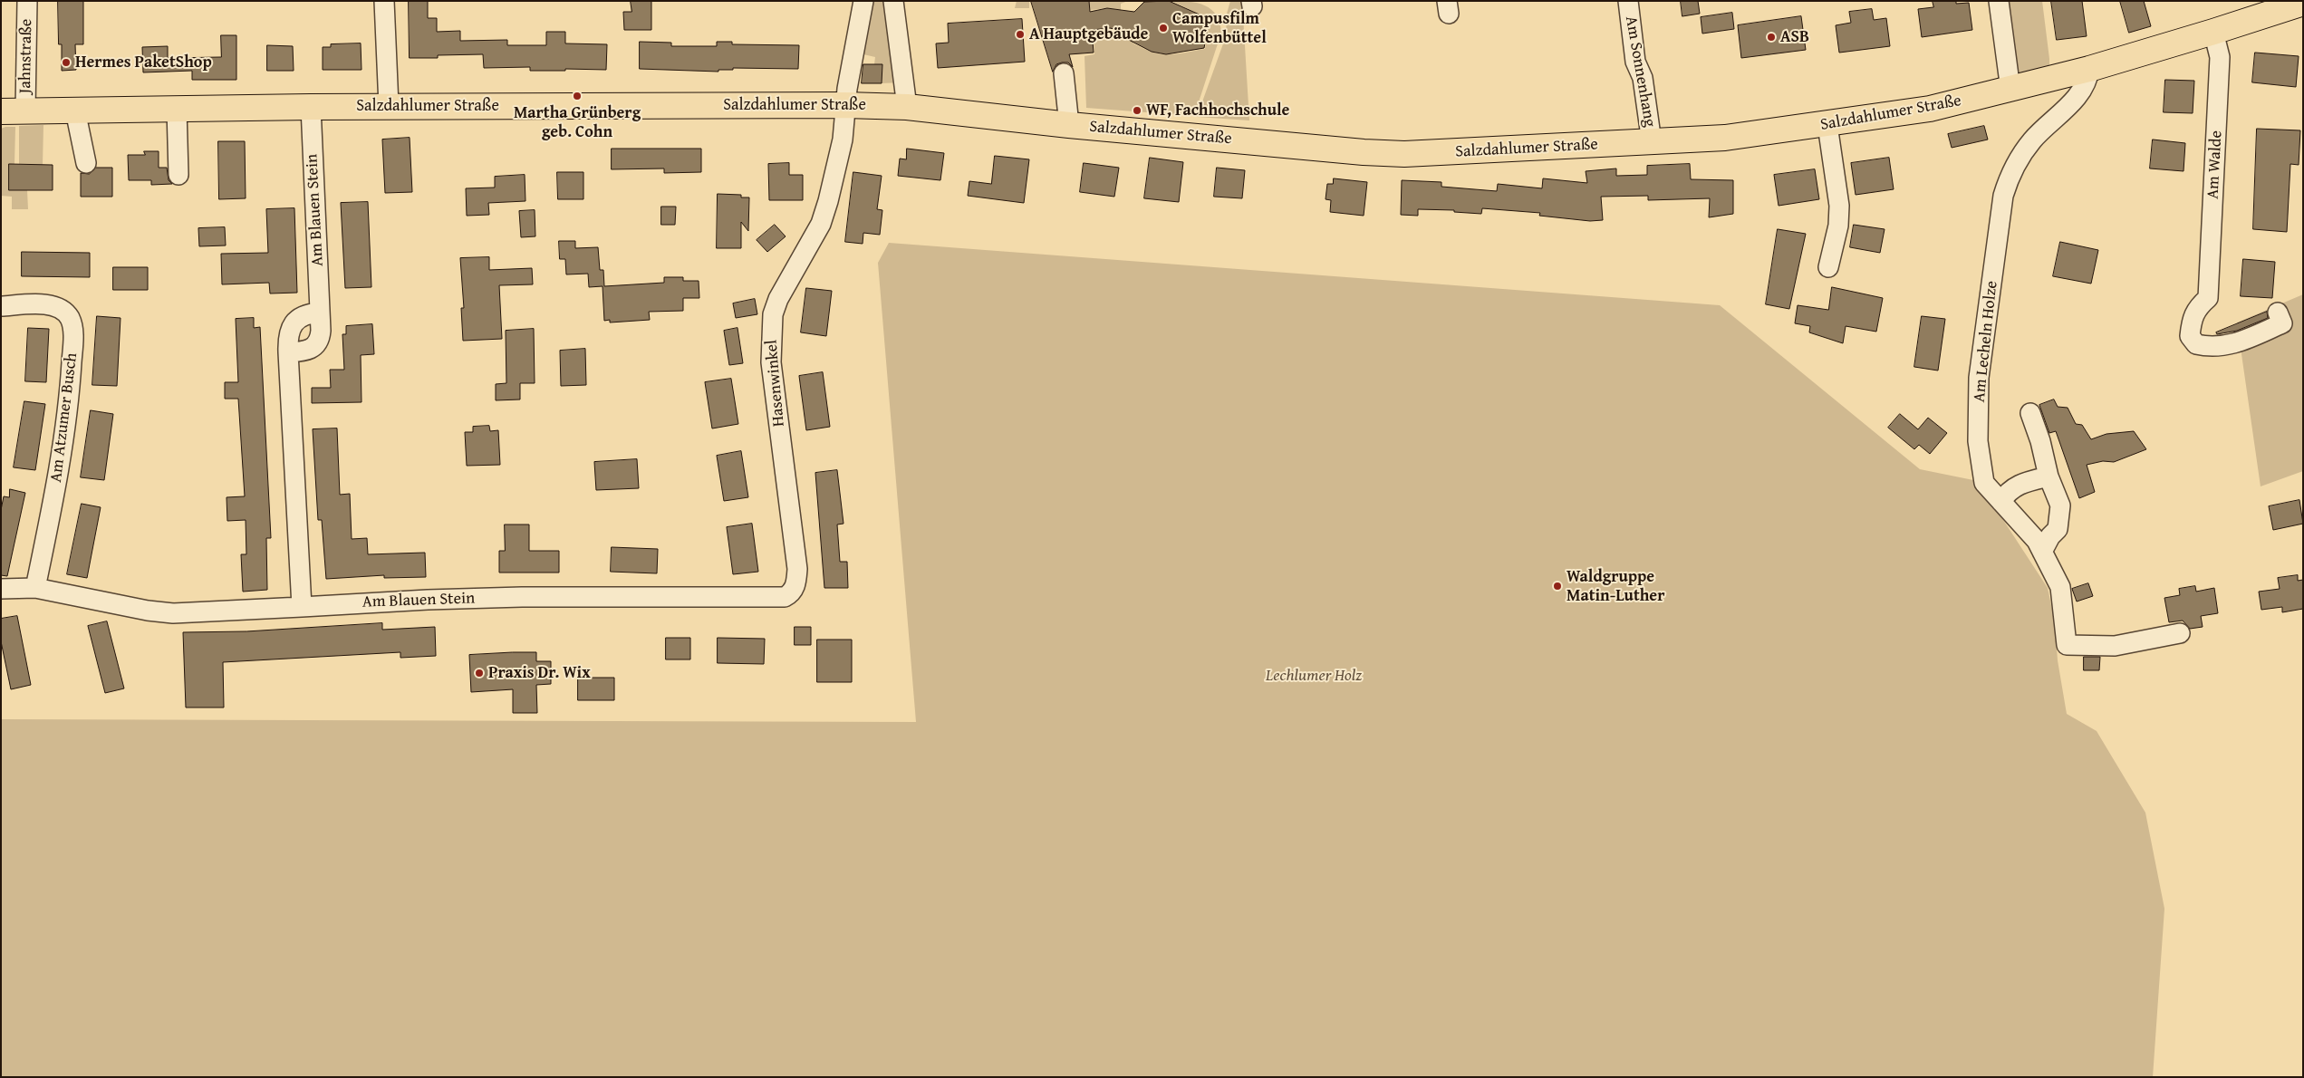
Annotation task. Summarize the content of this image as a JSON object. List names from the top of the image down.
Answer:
{
  "streets": {
    "main road": ["Salzdahlumer Straße"],
    "street": [
      "Jahnstraße",
      "Am Sonnenhang",
      "Am Walde",
      "Am Blauen Stein",
      "Am Lecheln Holze",
      "Hasenwinkel",
      "Am Atzumer Busch"
    ]
  },
  "crossings": [
    ["Jahnstraße", "Salzdahlumer Straße"],
    ["Am Sonnenhang", "Salzdahlumer Straße"],
    ["Salzdahlumer Straße", "Am Walde"],
    ["Salzdahlumer Straße", "Am Blauen Stein"],
    ["Salzdahlumer Straße", "Am Lecheln Holze"],
    ["Salzdahlumer Straße", "Hasenwinkel"],
    ["Am Blauen Stein", "Hasenwinkel"]
  ],
  "parks": ["Lechlumer Holz"],
  "places": [
    "Campusfilm Wolfenbüttel",
    "A Hauptgebäude",
    "ASB",
    "Hermes PaketShop",
    "Martha Grünberg geb. Cohn",
    "WF, Fachhochschule",
    "Waldgruppe Matin-Luther",
    "Praxis Dr. Wix"
  ]
}
